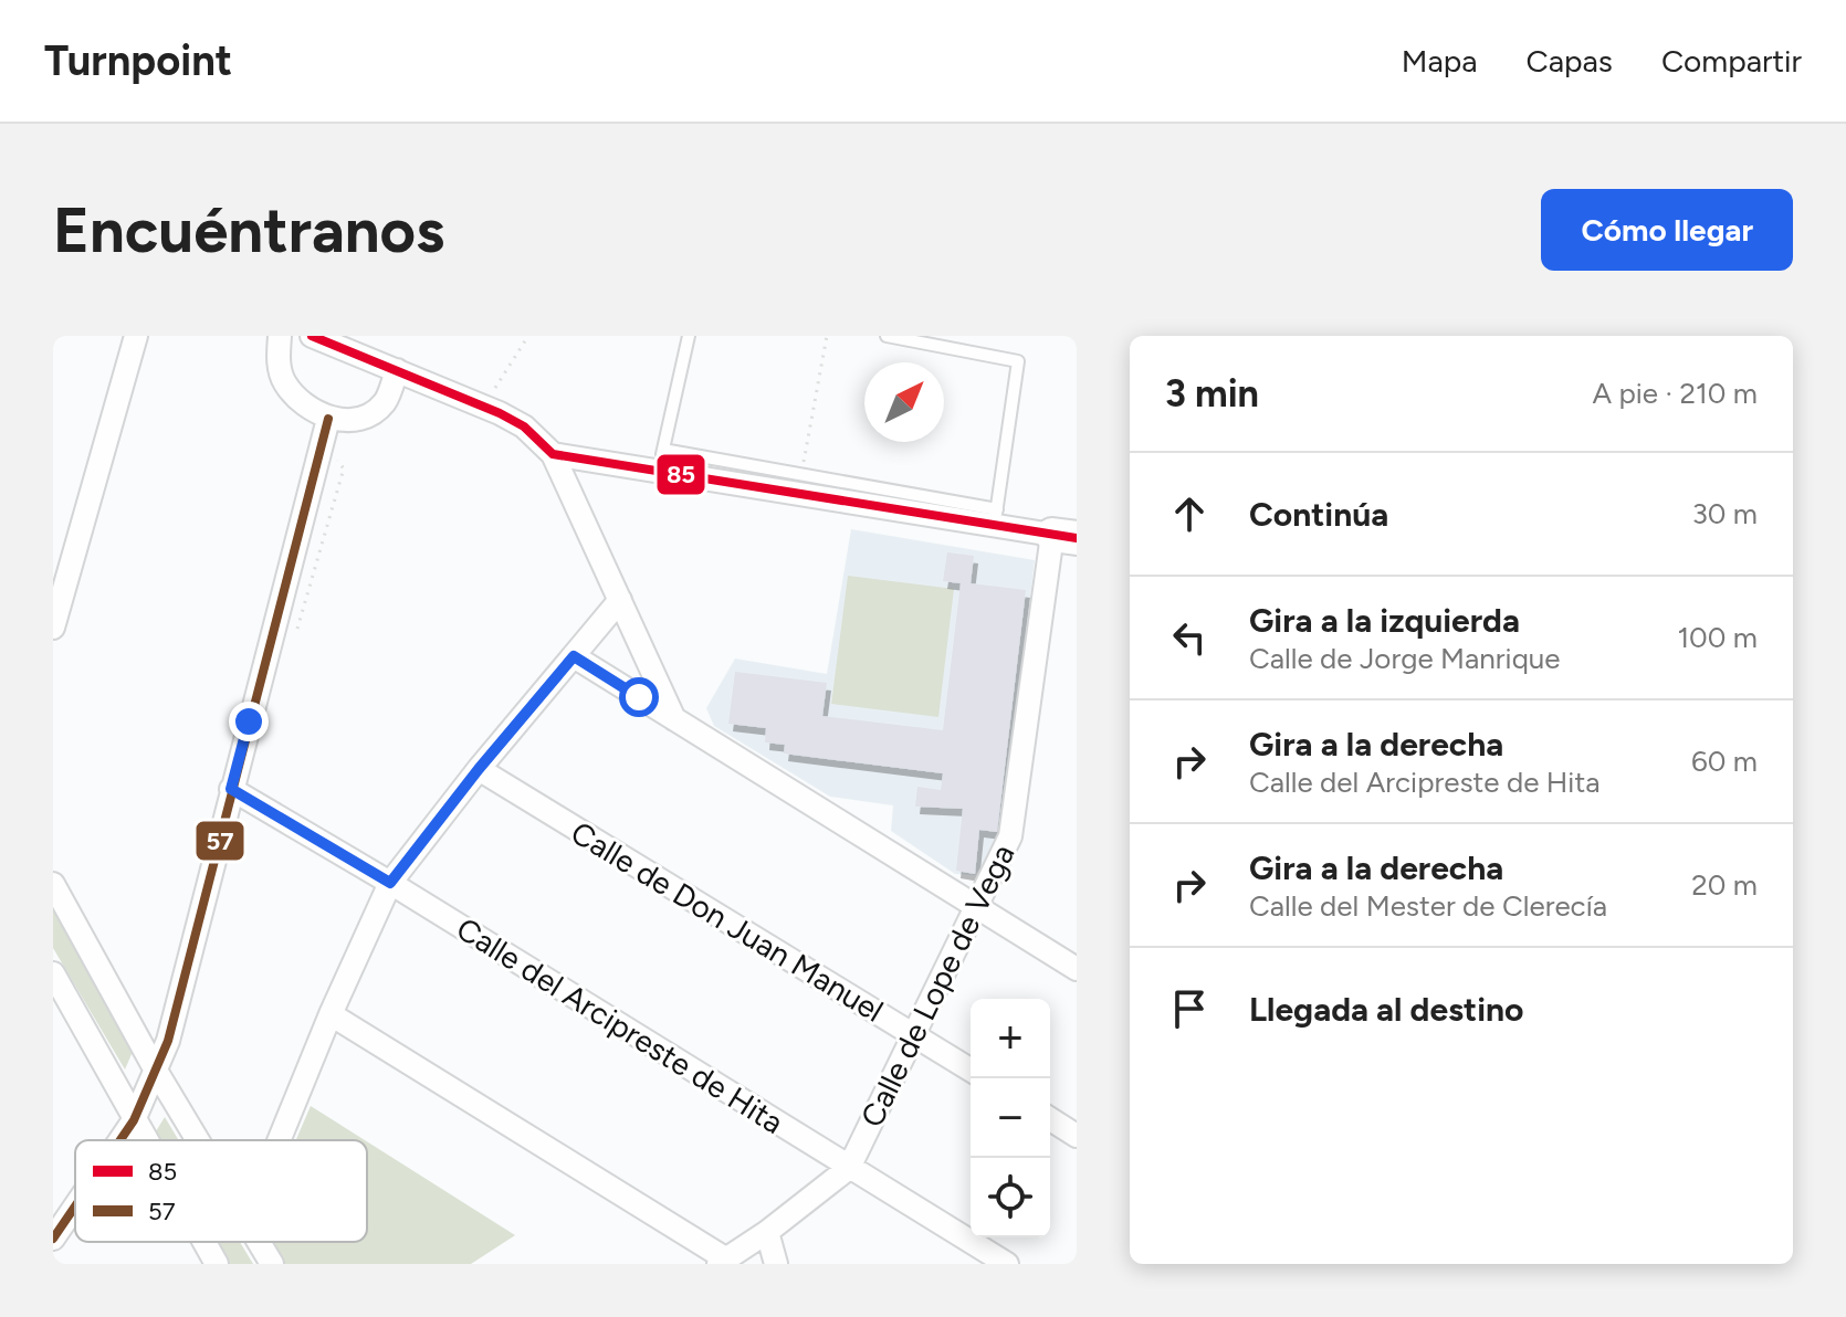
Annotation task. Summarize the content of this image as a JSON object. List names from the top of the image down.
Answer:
{
  "streets": {
    "street": ["Calle de Don Juan Manuel", "Calle de Lope de Vega", "Calle del Arcipreste de Hita"]
  },
  "crossings": [
    ["Calle de Don Juan Manuel", "Calle de Lope de Vega"],
    ["Calle de Lope de Vega", "Calle del Arcipreste de Hita"]
  ],
  "lines": ["transit line 85", "transit line 57"],
  "legend": ["85", "57"],
  "north": "top right",
  "page": {
    "header": "Turnpoint",
    "nav": ["Mapa", "Capas", "Compartir"],
    "buttons": "Cómo llegar",
    "title": "Encuéntranos",
    "heading": ["3 min", "A pie · 210 m"],
    "list": [
      ["Continúa", "30 m"],
      ["Gira a la izquierda", "Calle de Jorge Manrique", "100 m"],
      ["Gira a la derecha", "Calle del Arcipreste de Hita", "60 m"],
      ["Gira a la derecha", "Calle del Mester de Clerecía", "20 m"],
      "Llegada al destino"
    ],
    "map_buttons": ["+", "−"]
  }
}
